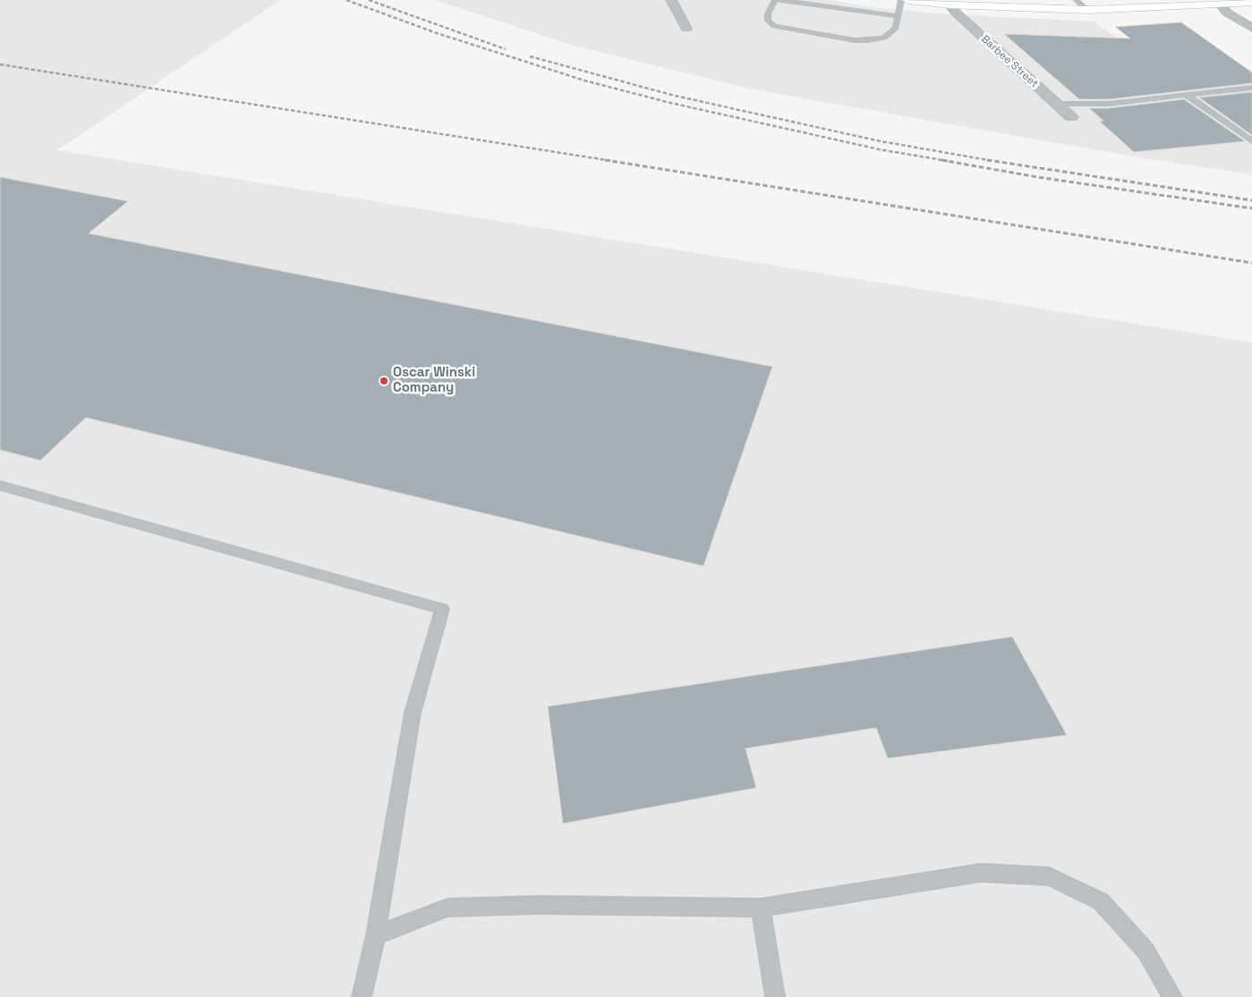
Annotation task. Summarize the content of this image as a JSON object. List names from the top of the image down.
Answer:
{
  "streets": {
    "street": ["Barbee Street"]
  },
  "places": ["Oscar Winski Company"]
}
